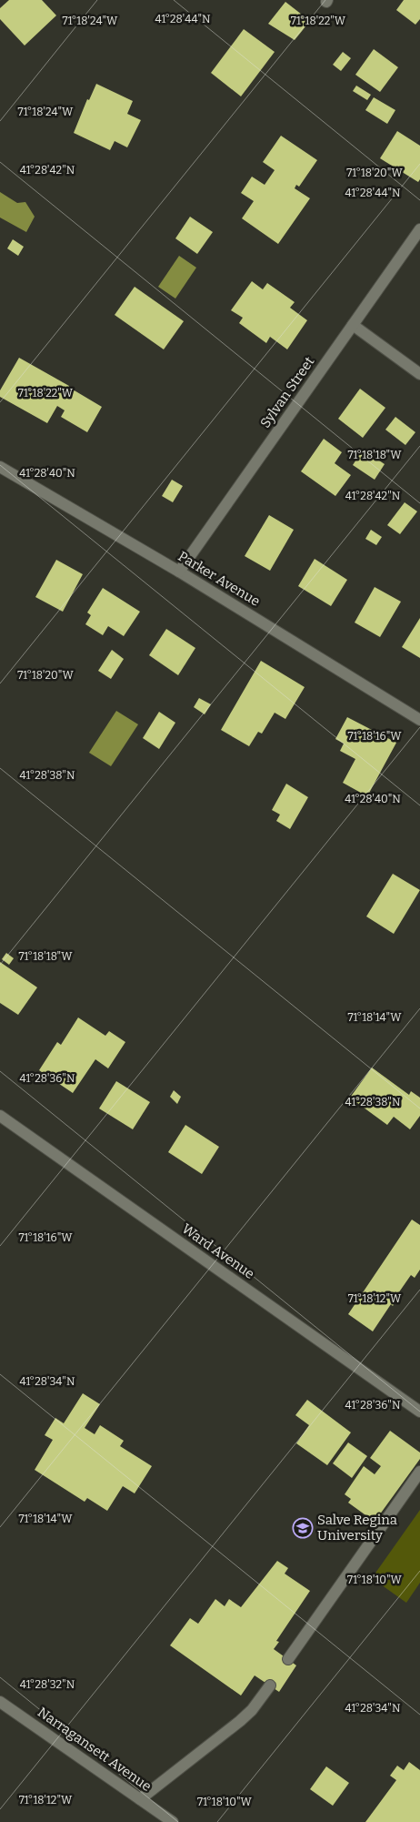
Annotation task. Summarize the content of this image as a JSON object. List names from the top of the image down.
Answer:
{
  "streets": {
    "street": [
      "Sylvan Street",
      "Parker Avenue",
      "Ward Avenue",
      "Narragansett Avenue"
    ]
  },
  "crossings": [
    ["Sylvan Street", "Parker Avenue"]
  ],
  "places": {
    "school or university": ["Salve Regina University"]
  },
  "coordinates": [
    "41°28'44\"N",
    "71°18'24\"W",
    "71°18'22\"W",
    "41°28'42\"N",
    "71°18'20\"W",
    "71°18'18\"W",
    "41°28'40\"N",
    "71°18'16\"W",
    "41°28'38\"N",
    "71°18'14\"W",
    "41°28'36\"N",
    "71°18'12\"W",
    "41°28'34\"N",
    "71°18'10\"W",
    "41°28'32\"N"
  ]
}
